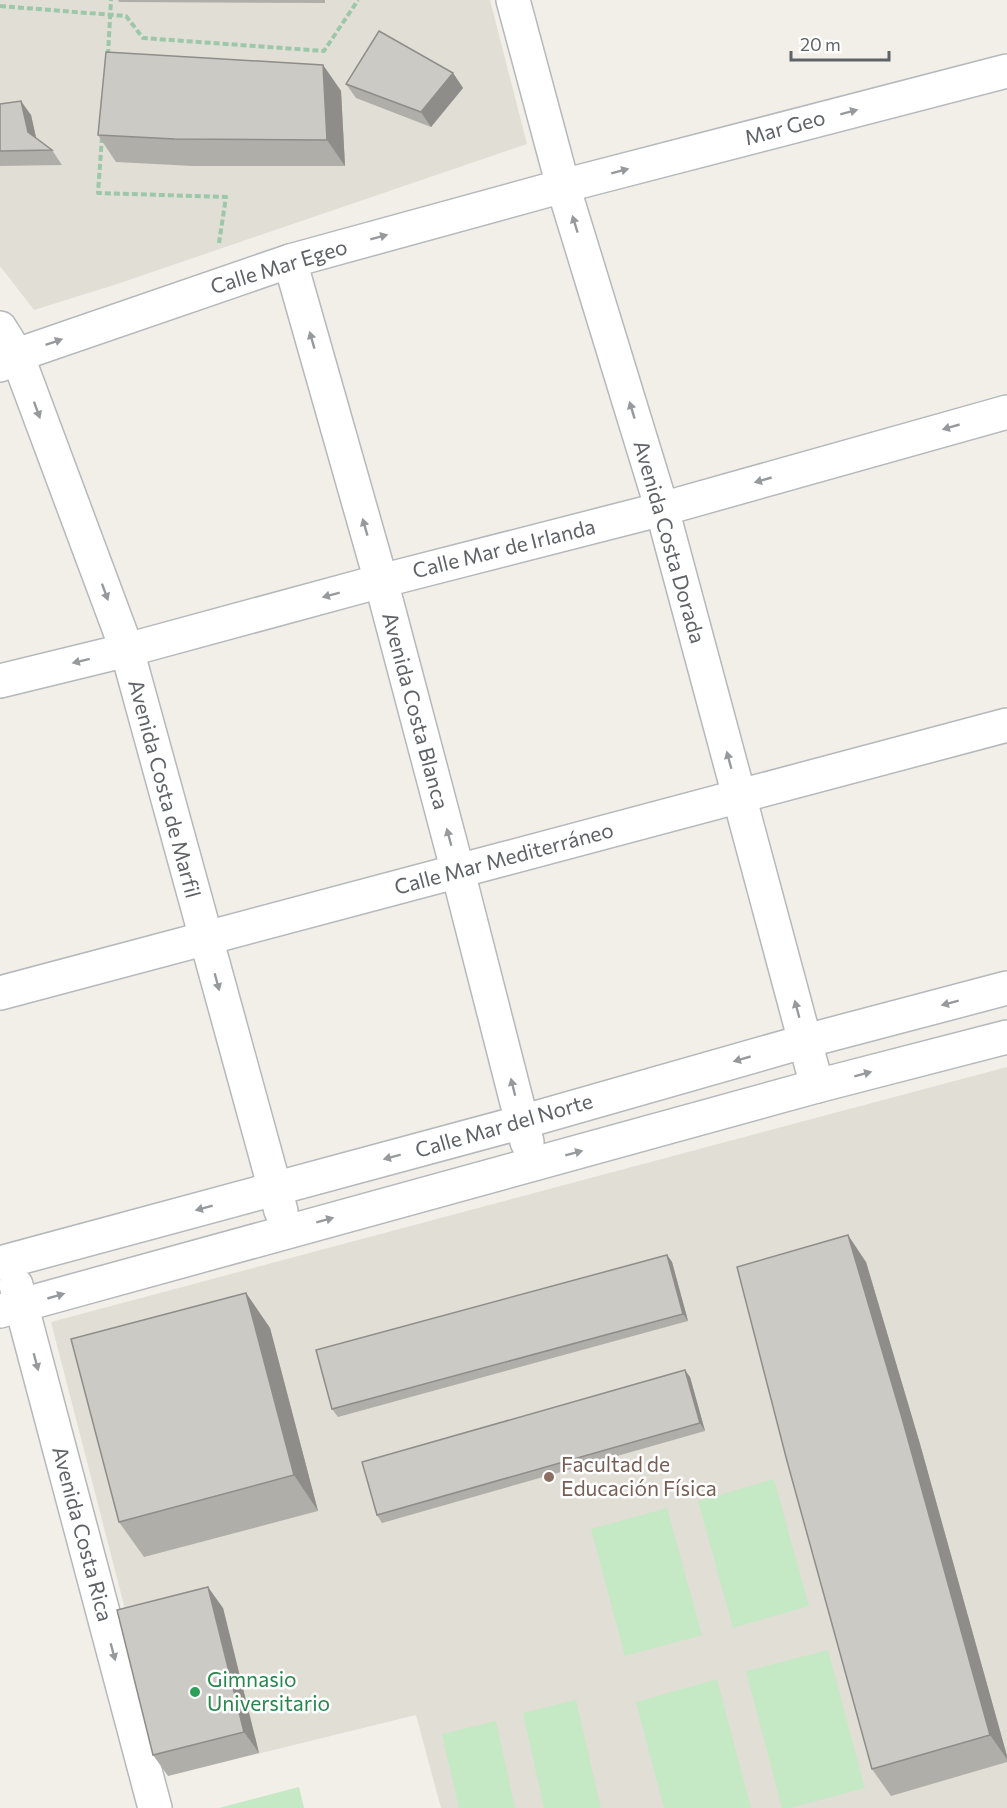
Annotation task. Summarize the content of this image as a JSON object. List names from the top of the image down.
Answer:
{
  "streets": {
    "street": [
      "Mar Geo",
      "Calle Mar Egeo",
      "Avenida Costa Dorada",
      "Calle Mar de Irlanda",
      "Avenida Costa Blanca",
      "Avenida Costa de Marfil",
      "Calle Mar Mediterráneo",
      "Calle Mar del Norte",
      "Avenida Costa Rica"
    ]
  },
  "crossings": [
    ["Mar Geo", "Calle Mar Egeo"],
    ["Mar Geo", "Avenida Costa Dorada"],
    ["Calle Mar Egeo", "Avenida Costa Dorada"],
    ["Calle Mar Egeo", "Avenida Costa Blanca"],
    ["Calle Mar Egeo", "Avenida Costa de Marfil"],
    ["Avenida Costa Dorada", "Calle Mar de Irlanda"],
    ["Avenida Costa Dorada", "Calle Mar Mediterráneo"],
    ["Avenida Costa Dorada", "Calle Mar del Norte"],
    ["Calle Mar de Irlanda", "Avenida Costa Blanca"],
    ["Calle Mar de Irlanda", "Avenida Costa de Marfil"],
    ["Avenida Costa Blanca", "Calle Mar Mediterráneo"],
    ["Avenida Costa Blanca", "Calle Mar del Norte"],
    ["Avenida Costa de Marfil", "Calle Mar Mediterráneo"],
    ["Avenida Costa de Marfil", "Calle Mar del Norte"],
    ["Calle Mar del Norte", "Avenida Costa Rica"]
  ],
  "one_way": [
    "Mar Geo",
    "Calle Mar Egeo",
    "Avenida Costa Dorada",
    "Calle Mar de Irlanda",
    "Avenida Costa Blanca",
    "Avenida Costa de Marfil",
    "Avenida Costa Rica"
  ],
  "places": ["Facultad de Educación Física", "Gimnasio Universitario"],
  "scale_bar": "20 m"
}
